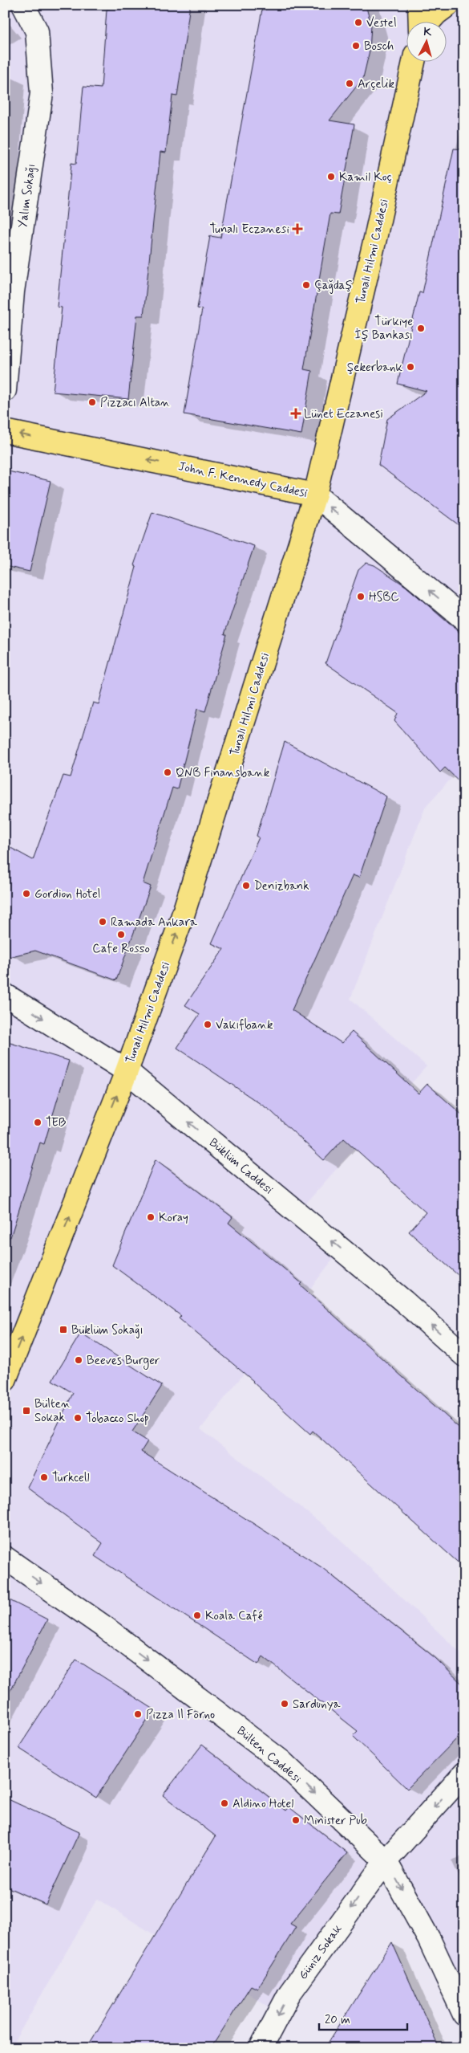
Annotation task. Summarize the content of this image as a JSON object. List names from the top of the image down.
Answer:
{
  "streets": {
    "main road": ["Tunalı Hilmi Caddesi", "John F. Kennedy Caddesi"],
    "street": [
      "Yalım Sokağı",
      "Büklüm Caddesi",
      "Bülten Caddesi",
      "Güniz Sokak"
    ]
  },
  "crossings": [
    ["Tunalı Hilmi Caddesi", "John F. Kennedy Caddesi"],
    ["Tunalı Hilmi Caddesi", "Büklüm Caddesi"],
    ["Bülten Caddesi", "Güniz Sokak"]
  ],
  "one_way": [
    "Tunalı Hilmi Caddesi",
    "John F. Kennedy Caddesi",
    "Bülten Caddesi",
    "Güniz Sokak"
  ],
  "places": {
    "other": [
      "Vestel",
      "Bosch",
      "Arçelik",
      "Kamil Koç",
      "Çağdaş",
      "Türkiye İş Bankası",
      "Şekerbank",
      "Pizzacı Altan",
      "HSBC",
      "QNB Finansbank",
      "Denizbank",
      "Gordion Hotel",
      "Ramada Ankara",
      "Cafe Rosso",
      "Vakıfbank",
      "TEB",
      "Koray",
      "Beeves Burger",
      "Tobacco Shop",
      "Turkcell",
      "Koala Café",
      "Sardunya",
      "Pizza Il Forno",
      "Aldino Hotel",
      "Minister Pub"
    ],
    "health": ["Tunalı Eczanesi", "Lünet Eczanesi"],
    "transit": ["Büklüm Sokağı", "Bülten Sokak"]
  },
  "scale_bar": "20 m",
  "north": "top"
}
